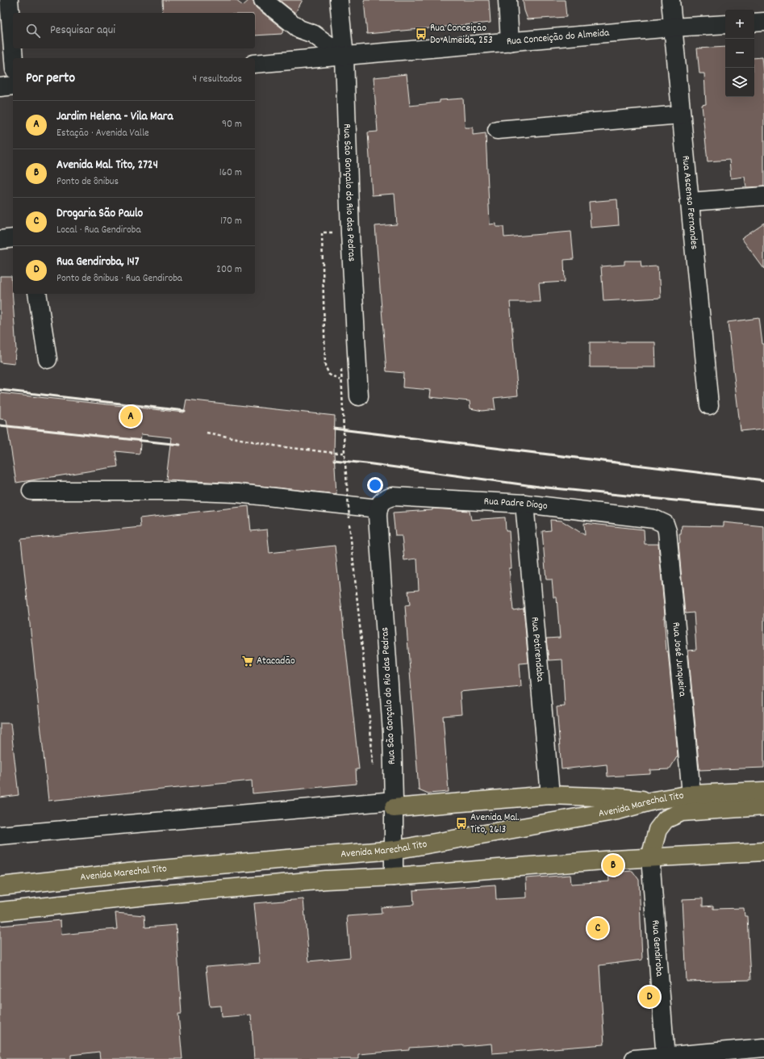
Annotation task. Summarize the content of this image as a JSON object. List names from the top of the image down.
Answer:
{
  "streets": {
    "main road": ["Avenida Marechal Tito"],
    "street": [
      "Rua Conceição do Almeida",
      "Rua São Gonçalo do Rio das Pedras",
      "Rua Ascenso Fernandes",
      "Rua Padre Diogo",
      "Rua Potirendaba",
      "Rua José Junqueira",
      "Rua Gendiroba"
    ]
  },
  "crossings": [
    ["Rua Conceição do Almeida", "Rua São Gonçalo do Rio das Pedras"],
    ["Rua Conceição do Almeida", "Rua Ascenso Fernandes"],
    ["Rua São Gonçalo do Rio das Pedras", "Rua Padre Diogo"],
    ["Rua São Gonçalo do Rio das Pedras", "Avenida Marechal Tito"],
    ["Rua Padre Diogo", "Rua Potirendaba"],
    ["Rua Padre Diogo", "Rua José Junqueira"],
    ["Rua José Junqueira", "Avenida Marechal Tito"]
  ],
  "places": {
    "bus stop": ["Rua Conceição Do Almeida, 253", "Avenida Mal. Tito, 2613"],
    "supermarket": ["Atacadão"]
  },
  "page": {
    "map_buttons": ["+", "−"],
    "search": "Pesquisar aqui",
    "heading": ["Por perto", "4 resultados"],
    "list": [
      {
        "mark": "A",
        "name": "Jardim Helena - Vila Mara",
        "note": "Estação · Avenida Valle",
        "value": "90 m"
      },
      {
        "mark": "B",
        "name": "Avenida Mal. Tito, 2724",
        "note": "Ponto de ônibus",
        "value": "160 m"
      },
      {
        "mark": "C",
        "name": "Drogaria São Paulo",
        "note": "Local · Rua Gendiroba",
        "value": "170 m"
      },
      {
        "mark": "D",
        "name": "Rua Gendiroba, 147",
        "note": "Ponto de ônibus · Rua Gendiroba",
        "value": "200 m"
      }
    ],
    "pins": [
      "A",
      "B",
      "C",
      "D"
    ]
  }
}
